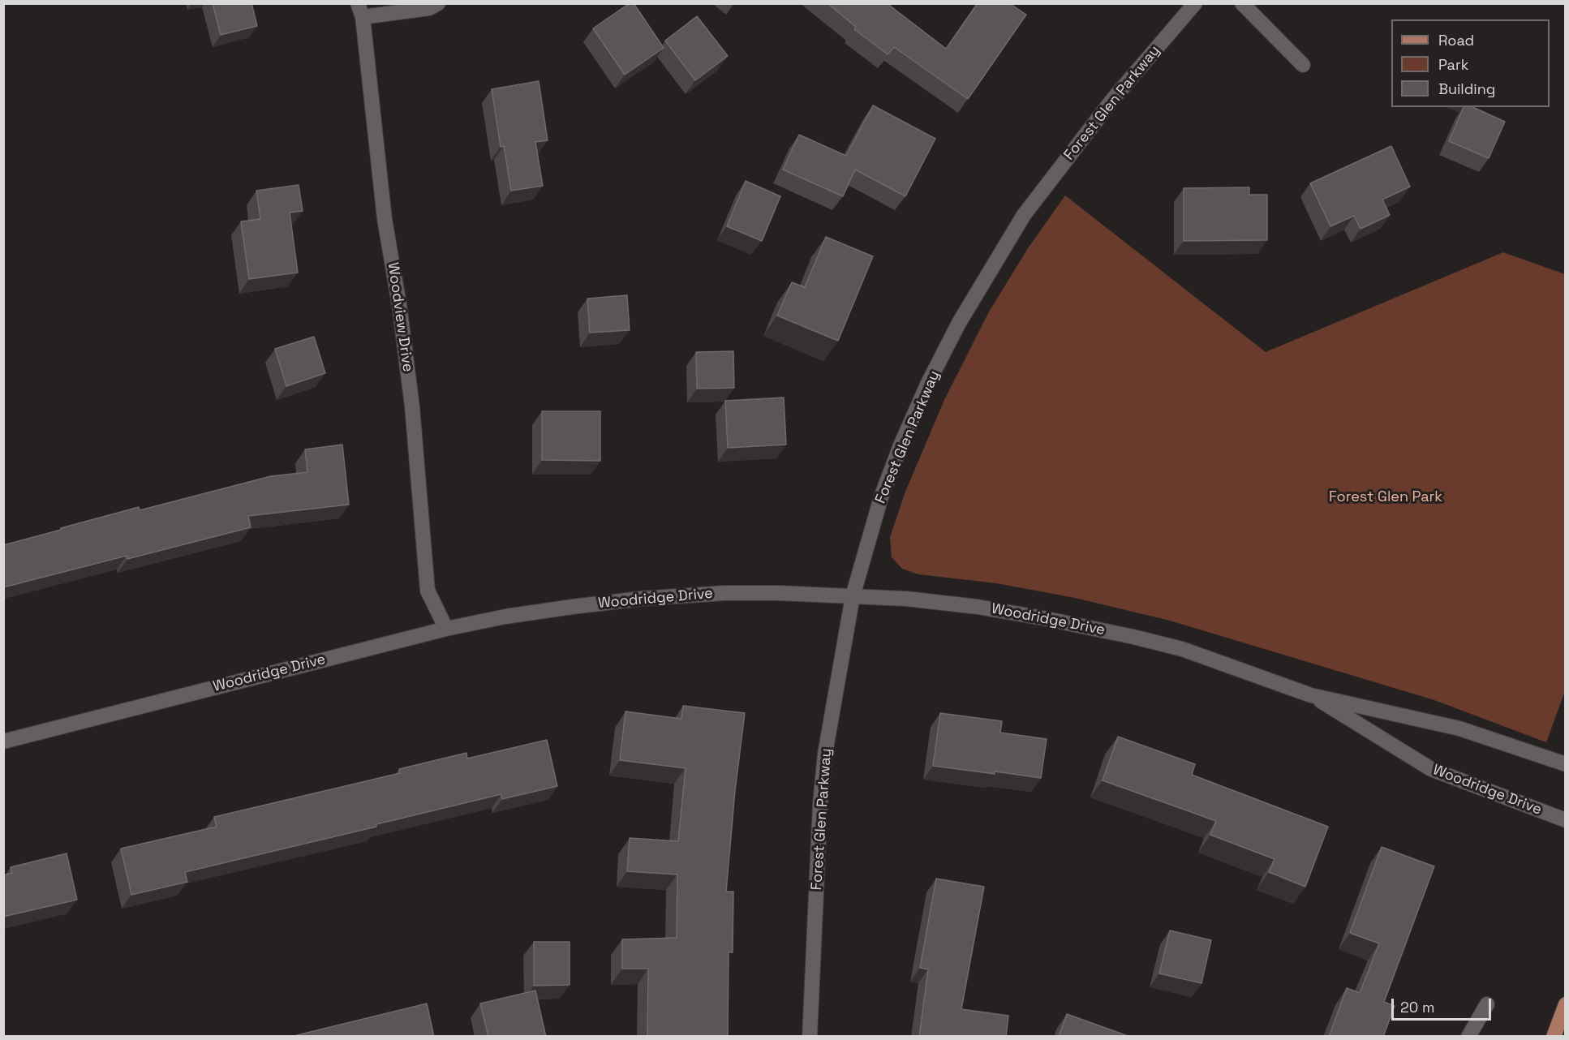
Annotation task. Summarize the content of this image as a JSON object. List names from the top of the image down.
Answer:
{
  "streets": {
    "street": ["Forest Glen Parkway", "Woodview Drive", "Woodridge Drive"]
  },
  "crossings": [
    ["Forest Glen Parkway", "Woodridge Drive"],
    ["Woodview Drive", "Woodridge Drive"]
  ],
  "parks": ["Forest Glen Park"],
  "legend": ["Road", "Park", "Building"],
  "scale_bar": "20 m"
}
